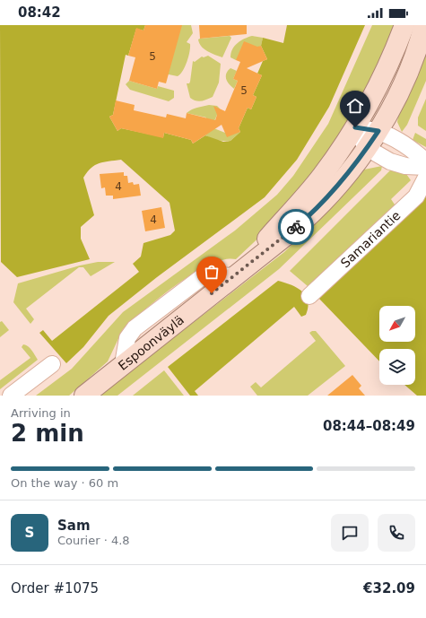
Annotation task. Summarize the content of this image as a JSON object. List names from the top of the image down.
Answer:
{
  "streets": {
    "main road": ["Espoonväylä"],
    "street": ["Samariantie"]
  },
  "house_numbers": [
    "5",
    "5",
    "4",
    "4"
  ],
  "north": "bottom left",
  "page": {
    "status": "08:42",
    "heading": ["2 min", "Arriving in", "08:44–08:49"],
    "panel": [
      "Sam",
      "Courier · 4.8",
      "Order #1075",
      "€32.09"
    ],
    "bar": "On the way · 60 m",
    "round": "S"
  }
}
